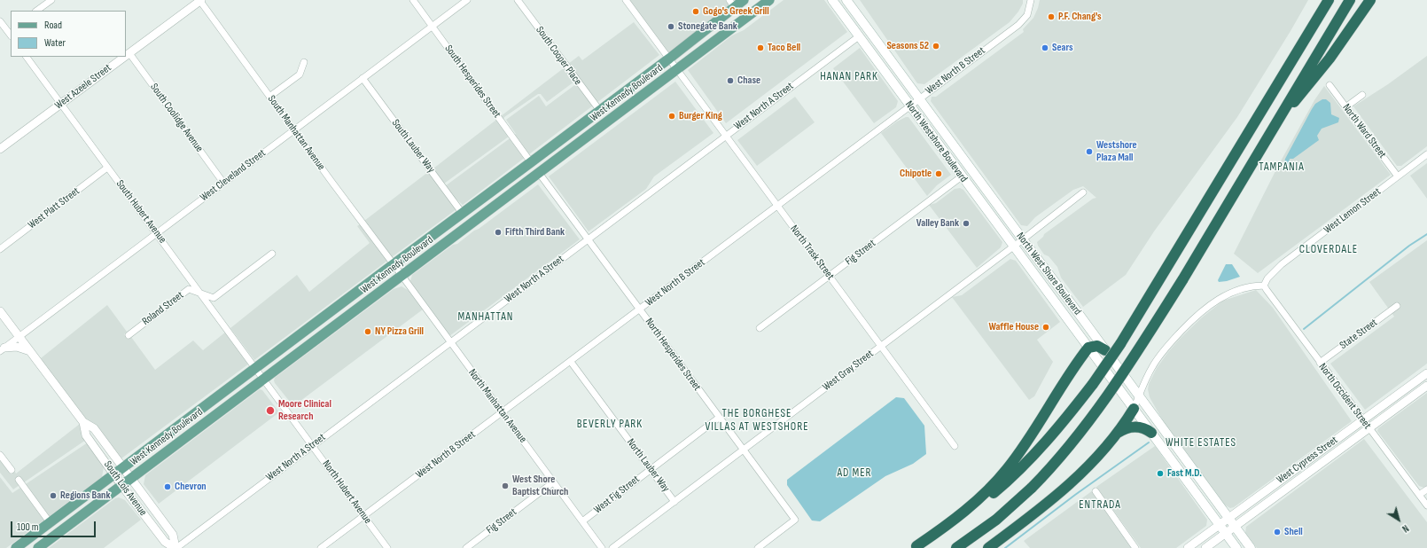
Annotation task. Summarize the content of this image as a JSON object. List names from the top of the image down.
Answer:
{
  "streets": {
    "main road": ["West Kennedy Boulevard", "North Westshore Boulevard", "North West Shore Boulevard"],
    "street": [
      "South Cooper Place",
      "West North B Street",
      "South Hesperides Street",
      "West Azeele Street",
      "West North A Street",
      "South Coolidge Avenue",
      "North Ward Street",
      "South Manhattan Avenue",
      "South Lauber Way",
      "West Cleveland Street",
      "West Platt Street",
      "West Lemon Street",
      "South Hubert Avenue",
      "North Trask Street",
      "Fig Street",
      "Roland Street",
      "State Street",
      "North Hesperides Street",
      "West Gray Street",
      "North Occident Street",
      "North Manhattan Avenue",
      "West Cypress Street",
      "North Lauber Way",
      "South Lois Avenue",
      "North Hubert Avenue",
      "West Fig Street"
    ]
  },
  "crossings": [
    ["South Cooper Place", "West Kennedy Boulevard"],
    ["West North B Street", "North Westshore Boulevard"],
    ["West North B Street", "North Trask Street"],
    ["West North B Street", "North West Shore Boulevard"],
    ["West North B Street", "North Hesperides Street"],
    ["West North B Street", "North Manhattan Avenue"],
    ["West North B Street", "North Lauber Way"],
    ["West North B Street", "North Hubert Avenue"],
    ["South Hesperides Street", "West Kennedy Boulevard"],
    ["South Hesperides Street", "West Cleveland Street"],
    ["West Azeele Street", "South Coolidge Avenue"],
    ["West Azeele Street", "South Manhattan Avenue"],
    ["West Azeele Street", "South Hubert Avenue"],
    ["West Kennedy Boulevard", "South Manhattan Avenue"],
    ["West Kennedy Boulevard", "South Lauber Way"],
    ["West Kennedy Boulevard", "South Hubert Avenue"],
    ["West Kennedy Boulevard", "North Trask Street"],
    ["West Kennedy Boulevard", "North Hesperides Street"],
    ["West Kennedy Boulevard", "North Manhattan Avenue"],
    ["West Kennedy Boulevard", "South Lois Avenue"],
    ["West Kennedy Boulevard", "North Hubert Avenue"],
    ["West North A Street", "North Westshore Boulevard"],
    ["West North A Street", "North Trask Street"],
    ["West North A Street", "North Hesperides Street"],
    ["West North A Street", "North Manhattan Avenue"],
    ["West North A Street", "South Lois Avenue"],
    ["West North A Street", "North Hubert Avenue"],
    ["South Coolidge Avenue", "West Cleveland Street"],
    ["North Ward Street", "West Lemon Street"],
    ["South Manhattan Avenue", "West Cleveland Street"],
    ["South Manhattan Avenue", "North Manhattan Avenue"],
    ["North Westshore Boulevard", "Fig Street"],
    ["North Westshore Boulevard", "North West Shore Boulevard"],
    ["North Westshore Boulevard", "West Gray Street"],
    ["South Lauber Way", "West Cleveland Street"],
    ["West Cleveland Street", "South Hubert Avenue"],
    ["West Cleveland Street", "South Lois Avenue"],
    ["West Platt Street", "South Hubert Avenue"],
    ["West Lemon Street", "North Occident Street"],
    ["South Hubert Avenue", "Roland Street"],
    ["South Hubert Avenue", "North Hubert Avenue"],
    ["North Trask Street", "Fig Street"],
    ["North Trask Street", "West Gray Street"],
    ["Fig Street", "North Manhattan Avenue"],
    ["North West Shore Boulevard", "West Gray Street"],
    ["North West Shore Boulevard", "West Cypress Street"],
    ["State Street", "North Occident Street"],
    ["North Hesperides Street", "West Gray Street"],
    ["North Hesperides Street", "West Fig Street"],
    ["West Gray Street", "North Lauber Way"],
    ["North Occident Street", "West Cypress Street"],
    ["North Manhattan Avenue", "West Fig Street"],
    ["North Lauber Way", "West Fig Street"]
  ],
  "districts": [
    "HANAN PARK",
    "TAMPANIA",
    "CLOVERDALE",
    "MANHATTAN",
    "THE BORGHESE VILLAS AT WESTSHORE",
    "BEVERLY PARK",
    "WHITE ESTATES",
    "AD MER",
    "ENTRADA"
  ],
  "places": [
    "Gogo's Greek Grill",
    "P.F. Chang's",
    "Stonegate Bank",
    "Seasons 52",
    "Taco Bell",
    "Sears",
    "Chase",
    "Burger King",
    "Westshore Plaza Mall",
    "Chipotle",
    "Valley Bank",
    "Fifth Third Bank",
    "Waffle House",
    "NY Pizza Grill",
    "Moore Clinical Research",
    "Fast M.D.",
    "West Shore Baptist Church",
    "Chevron",
    "Regions Bank",
    "Shell"
  ],
  "legend": ["Road", "Water"],
  "scale_bar": "100 m",
  "north": "bottom right"
}
